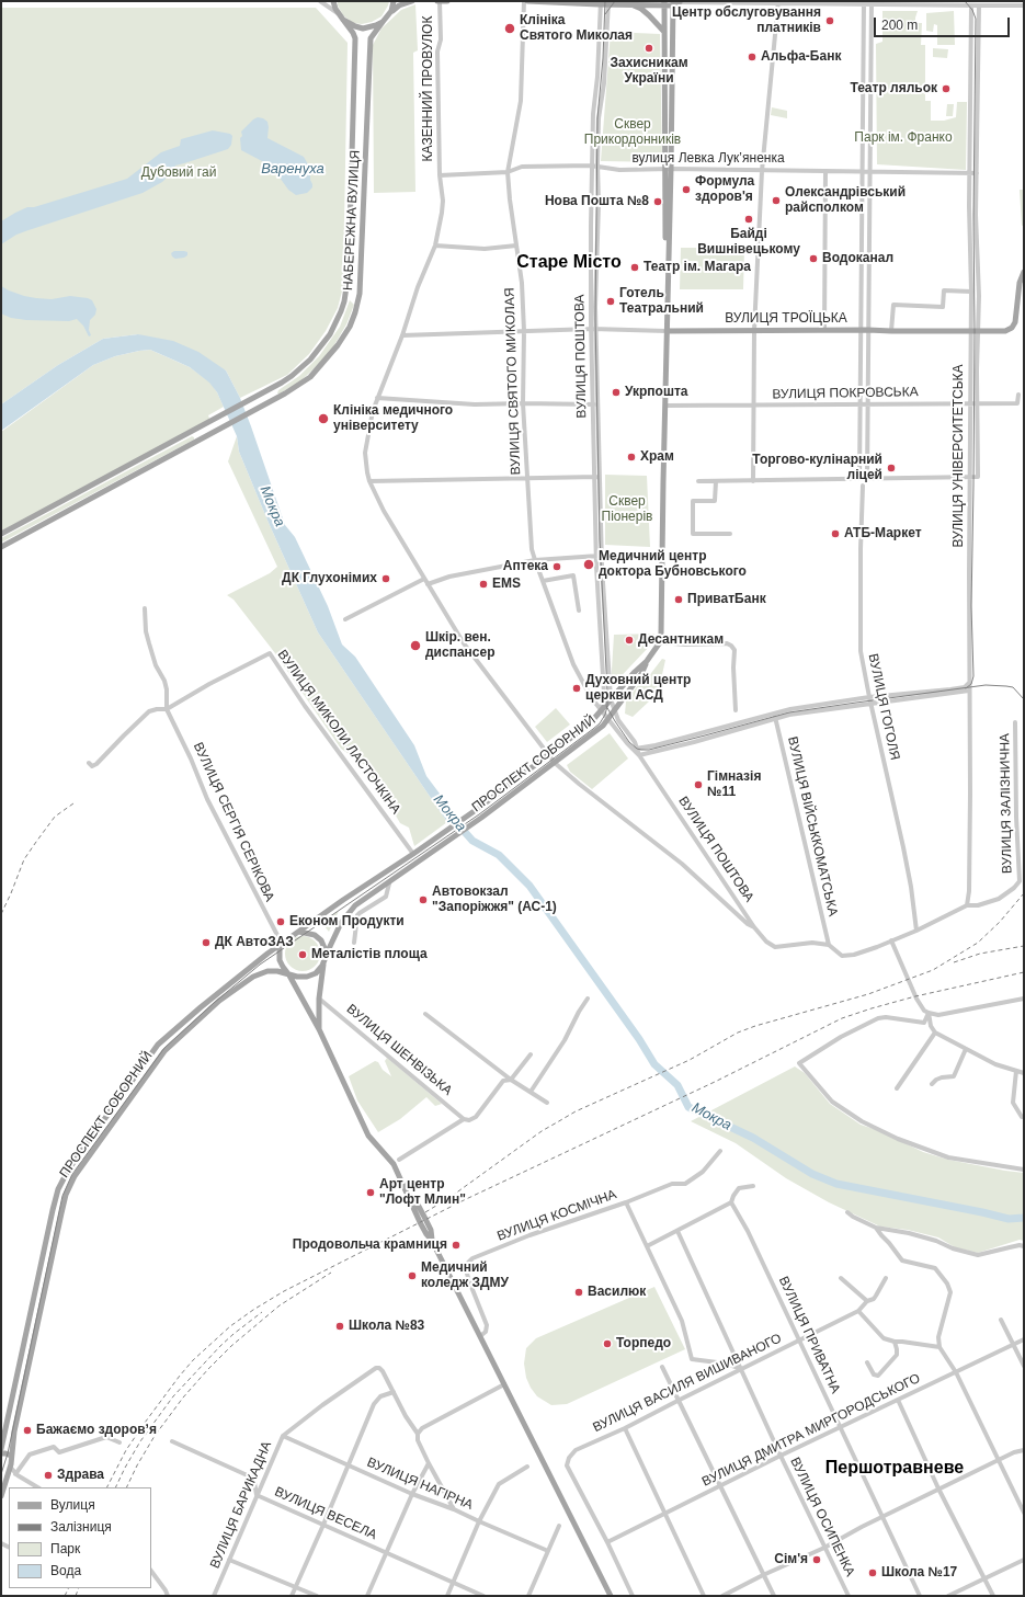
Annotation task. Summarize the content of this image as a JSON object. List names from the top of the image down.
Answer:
{
  "streets": {
    "main road": ["НАБЕРЕЖНА ВУЛИЦЯ", "ВУЛИЦЯ ТРОЇЦЬКА", "ПРОСПЕКТ СОБОРНИЙ"],
    "street": [
      "КАЗЕННИЙ ПРОВУЛОК",
      "вулиця Левка Лукʼяненка",
      "ВУЛИЦЯ ПОШТОВА",
      "ВУЛИЦЯ СВЯТОГО МИКОЛАЯ",
      "ВУЛИЦЯ ПОКРОВСЬКА",
      "ВУЛИЦЯ УНІВЕРСИТЕТСЬКА",
      "ВУЛИЦЯ ГОГОЛЯ",
      "ВУЛИЦЯ МИКОЛИ ЛАСТОЧКІНА",
      "ВУЛИЦЯ ЗАЛІЗНИЧНА",
      "ВУЛИЦЯ СЕРГІЯ СЕРІКОВА",
      "ВУЛИЦЯ ВІЙСЬККОМАТСЬКА",
      "ВУЛИЦЯ ШЕНВІЗЬКА",
      "ВУЛИЦЯ КОСМІЧНА",
      "ВУЛИЦЯ ПРИВАТНА",
      "ВУЛИЦЯ ВАСИЛЯ ВИШИВАНОГО",
      "ВУЛИЦЯ ДМИТРА МИРГОРОДСЬКОГО",
      "ВУЛИЦЯ НАГІРНА",
      "ВУЛИЦЯ БАРИКАДНА",
      "ВУЛИЦЯ ВЕСЕЛА",
      "ВУЛИЦЯ ОСИПЕНКА"
    ]
  },
  "crossings": [
    ["КАЗЕННИЙ ПРОВУЛОК", "вулиця Левка Лукʼяненка"],
    ["КАЗЕННИЙ ПРОВУЛОК", "ВУЛИЦЯ ТРОЇЦЬКА"],
    ["КАЗЕННИЙ ПРОВУЛОК", "ВУЛИЦЯ ПОШТОВА"],
    ["КАЗЕННИЙ ПРОВУЛОК", "ПРОСПЕКТ СОБОРНИЙ"],
    ["вулиця Левка Лукʼяненка", "ВУЛИЦЯ ПОШТОВА"],
    ["вулиця Левка Лукʼяненка", "ВУЛИЦЯ СВЯТОГО МИКОЛАЯ"],
    ["вулиця Левка Лукʼяненка", "ВУЛИЦЯ УНІВЕРСИТЕТСЬКА"],
    ["ВУЛИЦЯ ТРОЇЦЬКА", "ВУЛИЦЯ ПОШТОВА"],
    ["ВУЛИЦЯ ТРОЇЦЬКА", "ВУЛИЦЯ СВЯТОГО МИКОЛАЯ"],
    ["ВУЛИЦЯ ТРОЇЦЬКА", "ВУЛИЦЯ УНІВЕРСИТЕТСЬКА"],
    ["ВУЛИЦЯ ПОШТОВА", "ВУЛИЦЯ СВЯТОГО МИКОЛАЯ"],
    ["ВУЛИЦЯ ПОШТОВА", "ПРОСПЕКТ СОБОРНИЙ"],
    ["ВУЛИЦЯ ПОШТОВА", "ВУЛИЦЯ ЗАЛІЗНИЧНА"],
    ["ВУЛИЦЯ ПОШТОВА", "ВУЛИЦЯ ВІЙСЬККОМАТСЬКА"],
    ["ВУЛИЦЯ СВЯТОГО МИКОЛАЯ", "ПРОСПЕКТ СОБОРНИЙ"],
    ["ВУЛИЦЯ ПОКРОВСЬКА", "ВУЛИЦЯ УНІВЕРСИТЕТСЬКА"],
    ["ВУЛИЦЯ УНІВЕРСИТЕТСЬКА", "ВУЛИЦЯ ЗАЛІЗНИЧНА"],
    ["ВУЛИЦЯ ГОГОЛЯ", "ВУЛИЦЯ ЗАЛІЗНИЧНА"],
    ["ВУЛИЦЯ МИКОЛИ ЛАСТОЧКІНА", "ПРОСПЕКТ СОБОРНИЙ"],
    ["ВУЛИЦЯ МИКОЛИ ЛАСТОЧКІНА", "ВУЛИЦЯ СЕРГІЯ СЕРІКОВА"],
    ["ПРОСПЕКТ СОБОРНИЙ", "ВУЛИЦЯ СЕРГІЯ СЕРІКОВА"],
    ["ВУЛИЦЯ ЗАЛІЗНИЧНА", "ВУЛИЦЯ ВІЙСЬККОМАТСЬКА"],
    ["ВУЛИЦЯ ПРИВАТНА", "ВУЛИЦЯ ВАСИЛЯ ВИШИВАНОГО"],
    ["ВУЛИЦЯ ПРИВАТНА", "ВУЛИЦЯ ДМИТРА МИРГОРОДСЬКОГО"],
    ["ВУЛИЦЯ ВАСИЛЯ ВИШИВАНОГО", "ВУЛИЦЯ ДМИТРА МИРГОРОДСЬКОГО"],
    ["ВУЛИЦЯ ВАСИЛЯ ВИШИВАНОГО", "ВУЛИЦЯ ОСИПЕНКА"],
    ["ВУЛИЦЯ ДМИТРА МИРГОРОДСЬКОГО", "ВУЛИЦЯ ОСИПЕНКА"],
    ["ВУЛИЦЯ НАГІРНА", "ВУЛИЦЯ БАРИКАДНА"],
    ["ВУЛИЦЯ БАРИКАДНА", "ВУЛИЦЯ ВЕСЕЛА"]
  ],
  "districts": ["Старе Місто", "Першотравневе"],
  "water": ["Варенуха", "Мокра"],
  "parks": [
    "Сквер Прикордонників",
    "Парк ім. Франко",
    "Дубовий гай",
    "Сквер Піонерів"
  ],
  "places": [
    "Центр обслуговування платників",
    "Клініка Святого Миколая",
    "Захисникам України",
    "Альфа-Банк",
    "Театр ляльок",
    "Формула здоров'я",
    "Олександрівський райсполком",
    "Нова Пошта №8",
    "Байді Вишнівецькому",
    "Водоканал",
    "Театр ім. Магара",
    "Готель Театральний",
    "Укрпошта",
    "Клініка медичного університету",
    "Храм",
    "Торгово-кулінарний ліцей",
    "АТБ-Маркет",
    "Медичний центр доктора Бубновського",
    "Аптека",
    "ДК Глухонімих",
    "EMS",
    "ПриватБанк",
    "Десантникам",
    "Шкір. вен. диспансер",
    "Духовний центр церкви АСД",
    "Гімназія №11",
    "Автовокзал \"Запоріжжя\" (АС-1)",
    "Економ Продукти",
    "ДК АвтоЗАЗ",
    "Металістів площа",
    "Арт центр \"Лофт Млин\"",
    "Продовольча крамниця",
    "Медичний коледж ЗДМУ",
    "Василюк",
    "Школа №83",
    "Торпедо",
    "Бажаємо здоровʼя",
    "Здрава",
    "Сім'я",
    "Школа №17"
  ],
  "legend": [
    "Вулиця",
    "Залізниця",
    "Парк",
    "Вода"
  ],
  "scale_bar": "200 m"
}
